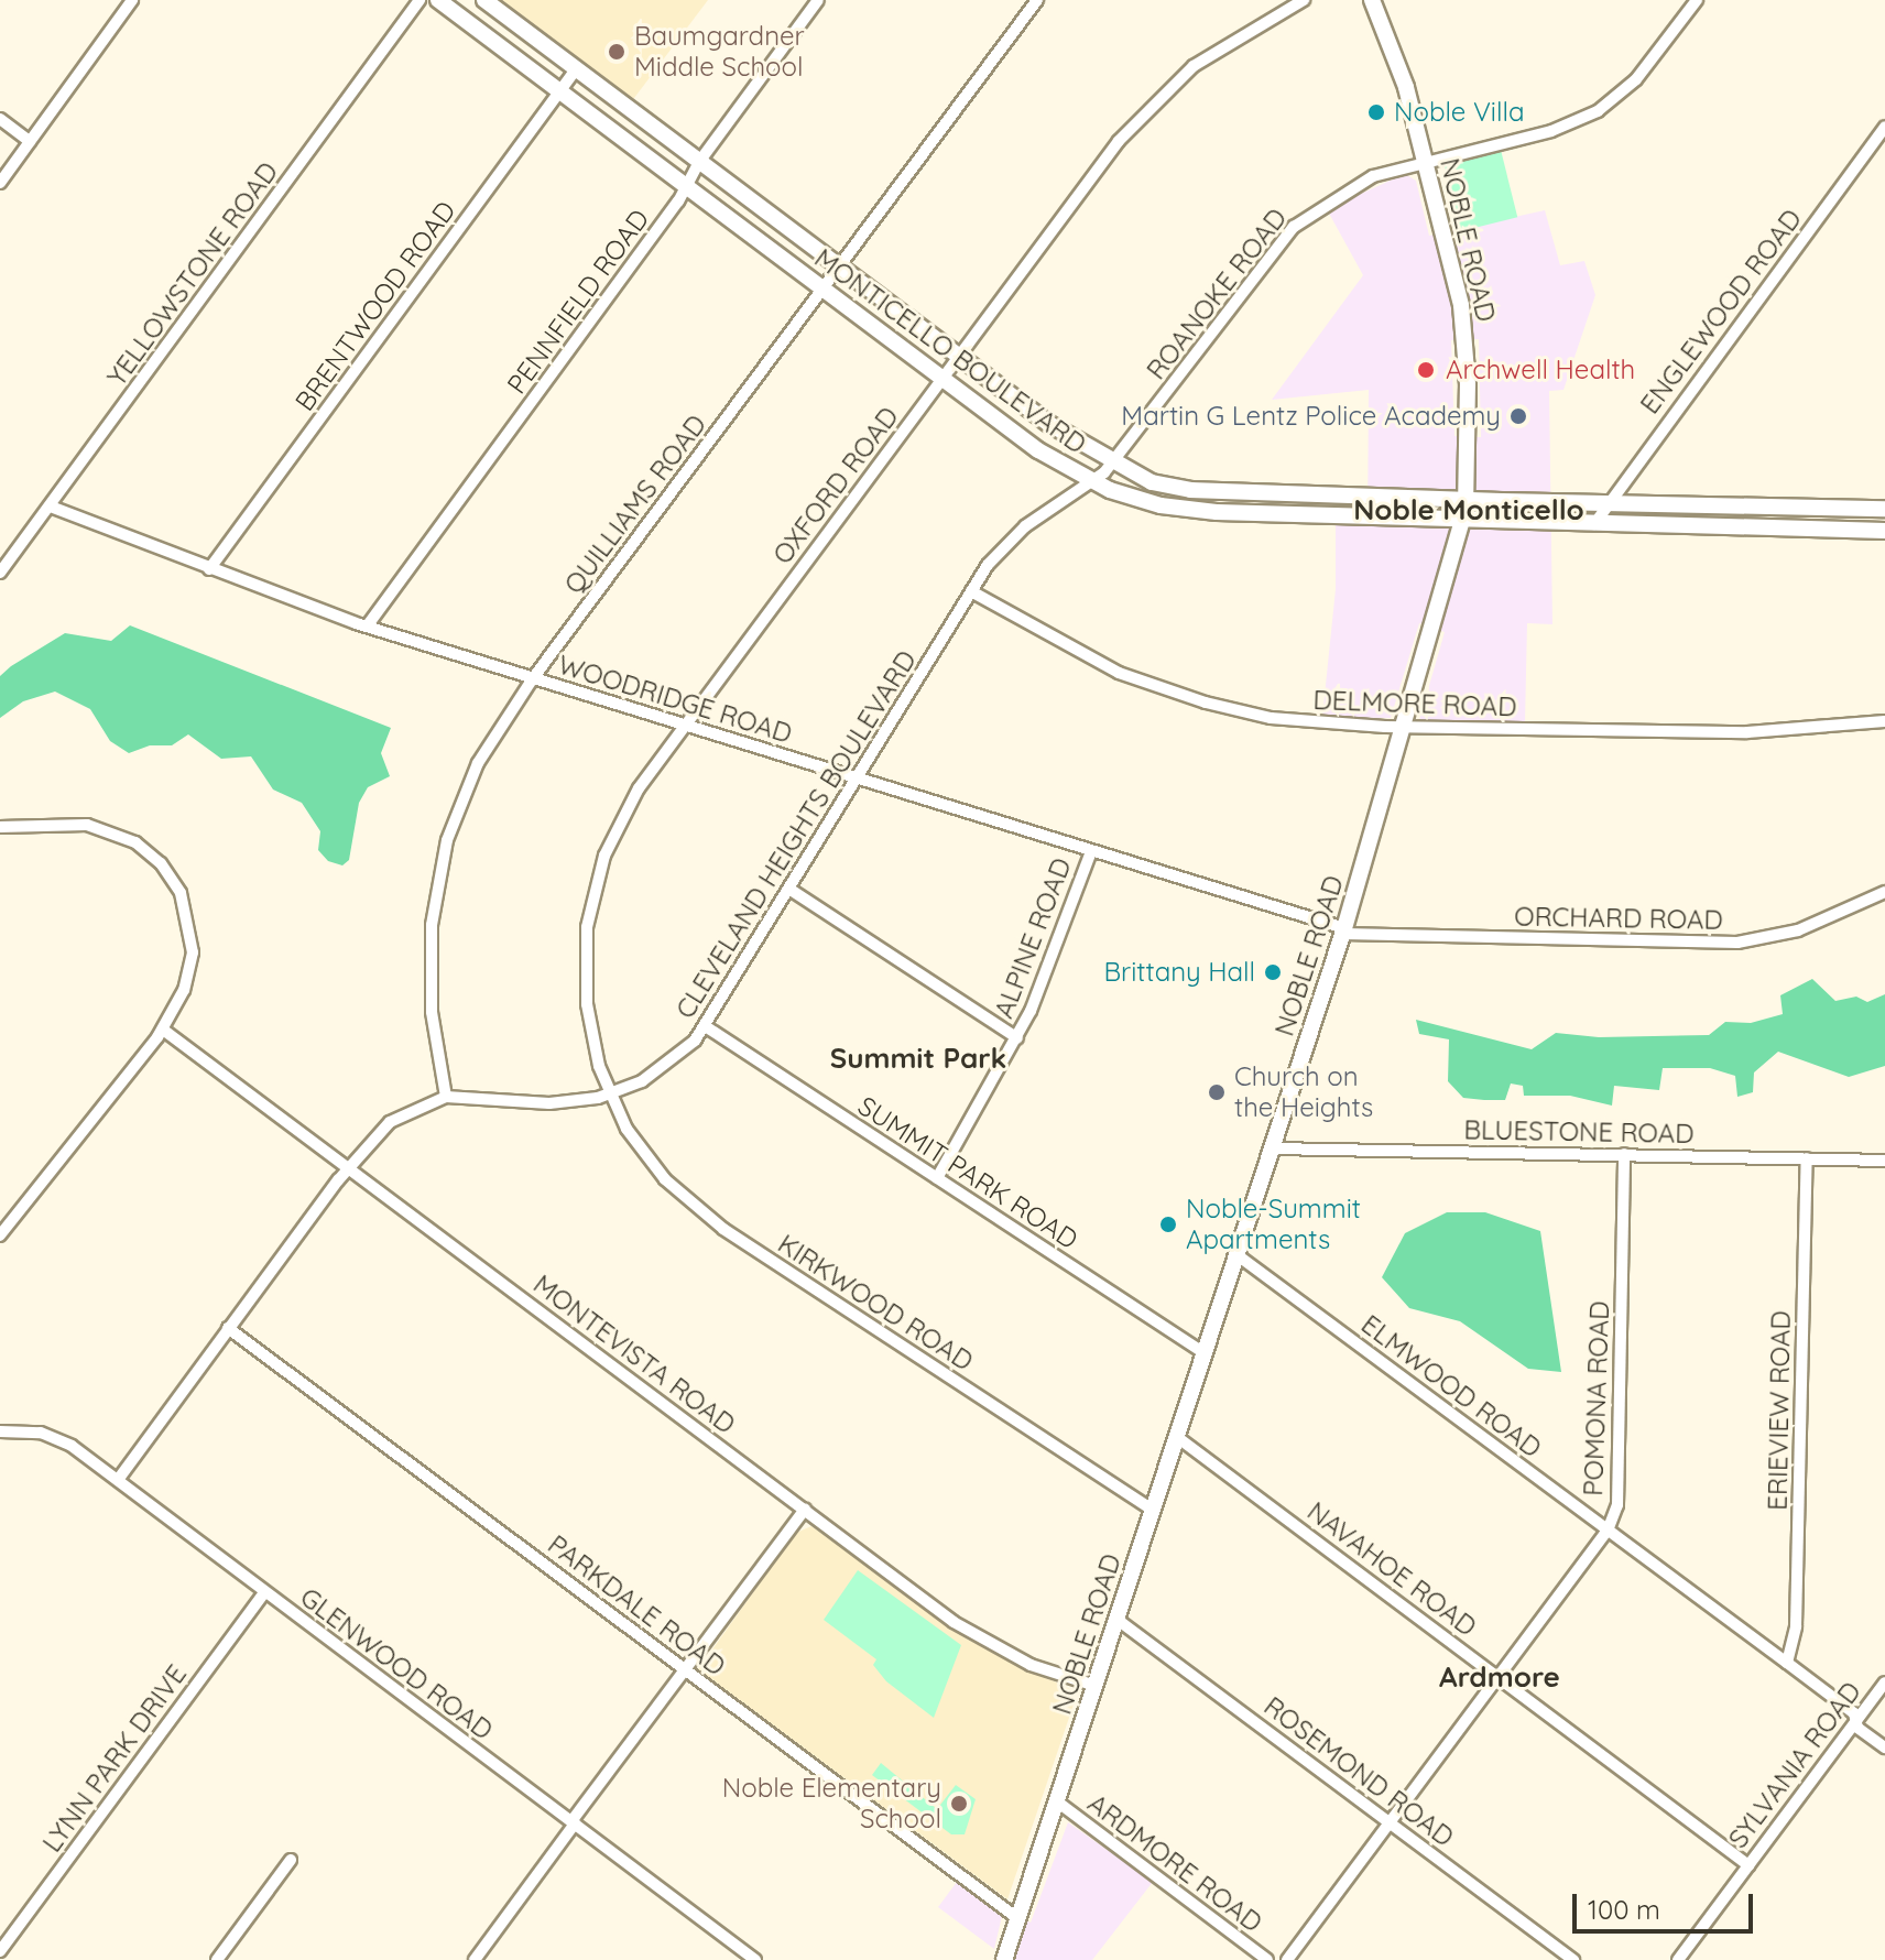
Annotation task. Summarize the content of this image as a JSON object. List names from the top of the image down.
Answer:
{
  "streets": {
    "main road": ["NOBLE ROAD", "MONTICELLO BOULEVARD"],
    "street": [
      "YELLOWSTONE ROAD",
      "ROANOKE ROAD",
      "PENNFIELD ROAD",
      "BRENTWOOD ROAD",
      "ENGLEWOOD ROAD",
      "OXFORD ROAD",
      "QUILLIAMS ROAD",
      "WOODRIDGE ROAD",
      "DELMORE ROAD",
      "CLEVELAND HEIGHTS BOULEVARD",
      "ORCHARD ROAD",
      "ALPINE ROAD",
      "BLUESTONE ROAD",
      "SUMMIT PARK ROAD",
      "KIRKWOOD ROAD",
      "MONTEVISTA ROAD",
      "ELMWOOD ROAD",
      "POMONA ROAD",
      "ERIEVIEW ROAD",
      "NAVAHOE ROAD",
      "PARKDALE ROAD",
      "GLENWOOD ROAD",
      "LYNN PARK DRIVE",
      "SYLVANIA ROAD",
      "ROSEMOND ROAD",
      "ARDMORE ROAD"
    ]
  },
  "crossings": [
    ["NOBLE ROAD", "ROANOKE ROAD"],
    ["NOBLE ROAD", "MONTICELLO BOULEVARD"],
    ["NOBLE ROAD", "WOODRIDGE ROAD"],
    ["NOBLE ROAD", "DELMORE ROAD"],
    ["NOBLE ROAD", "ORCHARD ROAD"],
    ["NOBLE ROAD", "BLUESTONE ROAD"],
    ["NOBLE ROAD", "SUMMIT PARK ROAD"],
    ["NOBLE ROAD", "KIRKWOOD ROAD"],
    ["NOBLE ROAD", "MONTEVISTA ROAD"],
    ["NOBLE ROAD", "ELMWOOD ROAD"],
    ["NOBLE ROAD", "NAVAHOE ROAD"],
    ["NOBLE ROAD", "PARKDALE ROAD"],
    ["NOBLE ROAD", "ROSEMOND ROAD"],
    ["NOBLE ROAD", "ARDMORE ROAD"],
    ["YELLOWSTONE ROAD", "WOODRIDGE ROAD"],
    ["ROANOKE ROAD", "MONTICELLO BOULEVARD"],
    ["ROANOKE ROAD", "CLEVELAND HEIGHTS BOULEVARD"],
    ["PENNFIELD ROAD", "MONTICELLO BOULEVARD"],
    ["PENNFIELD ROAD", "WOODRIDGE ROAD"],
    ["BRENTWOOD ROAD", "MONTICELLO BOULEVARD"],
    ["BRENTWOOD ROAD", "WOODRIDGE ROAD"],
    ["ENGLEWOOD ROAD", "MONTICELLO BOULEVARD"],
    ["MONTICELLO BOULEVARD", "OXFORD ROAD"],
    ["MONTICELLO BOULEVARD", "QUILLIAMS ROAD"],
    ["MONTICELLO BOULEVARD", "CLEVELAND HEIGHTS BOULEVARD"],
    ["OXFORD ROAD", "WOODRIDGE ROAD"],
    ["OXFORD ROAD", "CLEVELAND HEIGHTS BOULEVARD"],
    ["OXFORD ROAD", "KIRKWOOD ROAD"],
    ["QUILLIAMS ROAD", "WOODRIDGE ROAD"],
    ["QUILLIAMS ROAD", "CLEVELAND HEIGHTS BOULEVARD"],
    ["WOODRIDGE ROAD", "CLEVELAND HEIGHTS BOULEVARD"],
    ["WOODRIDGE ROAD", "ORCHARD ROAD"],
    ["WOODRIDGE ROAD", "ALPINE ROAD"],
    ["DELMORE ROAD", "CLEVELAND HEIGHTS BOULEVARD"],
    ["CLEVELAND HEIGHTS BOULEVARD", "SUMMIT PARK ROAD"],
    ["CLEVELAND HEIGHTS BOULEVARD", "KIRKWOOD ROAD"],
    ["CLEVELAND HEIGHTS BOULEVARD", "MONTEVISTA ROAD"],
    ["CLEVELAND HEIGHTS BOULEVARD", "PARKDALE ROAD"],
    ["CLEVELAND HEIGHTS BOULEVARD", "GLENWOOD ROAD"],
    ["ALPINE ROAD", "SUMMIT PARK ROAD"],
    ["BLUESTONE ROAD", "POMONA ROAD"],
    ["BLUESTONE ROAD", "ERIEVIEW ROAD"],
    ["ELMWOOD ROAD", "POMONA ROAD"],
    ["ELMWOOD ROAD", "ERIEVIEW ROAD"],
    ["ELMWOOD ROAD", "SYLVANIA ROAD"],
    ["POMONA ROAD", "NAVAHOE ROAD"],
    ["POMONA ROAD", "ROSEMOND ROAD"],
    ["NAVAHOE ROAD", "SYLVANIA ROAD"],
    ["GLENWOOD ROAD", "LYNN PARK DRIVE"]
  ],
  "districts": ["Noble Monticello", "Summit Park", "Ardmore"],
  "places": [
    "Baumgardner Middle School",
    "Noble Villa",
    "Archwell Health",
    "Martin G Lentz Police Academy",
    "Brittany Hall",
    "Church on the Heights",
    "Noble-Summit Apartments",
    "Noble Elementary School"
  ],
  "scale_bar": "100 m"
}
